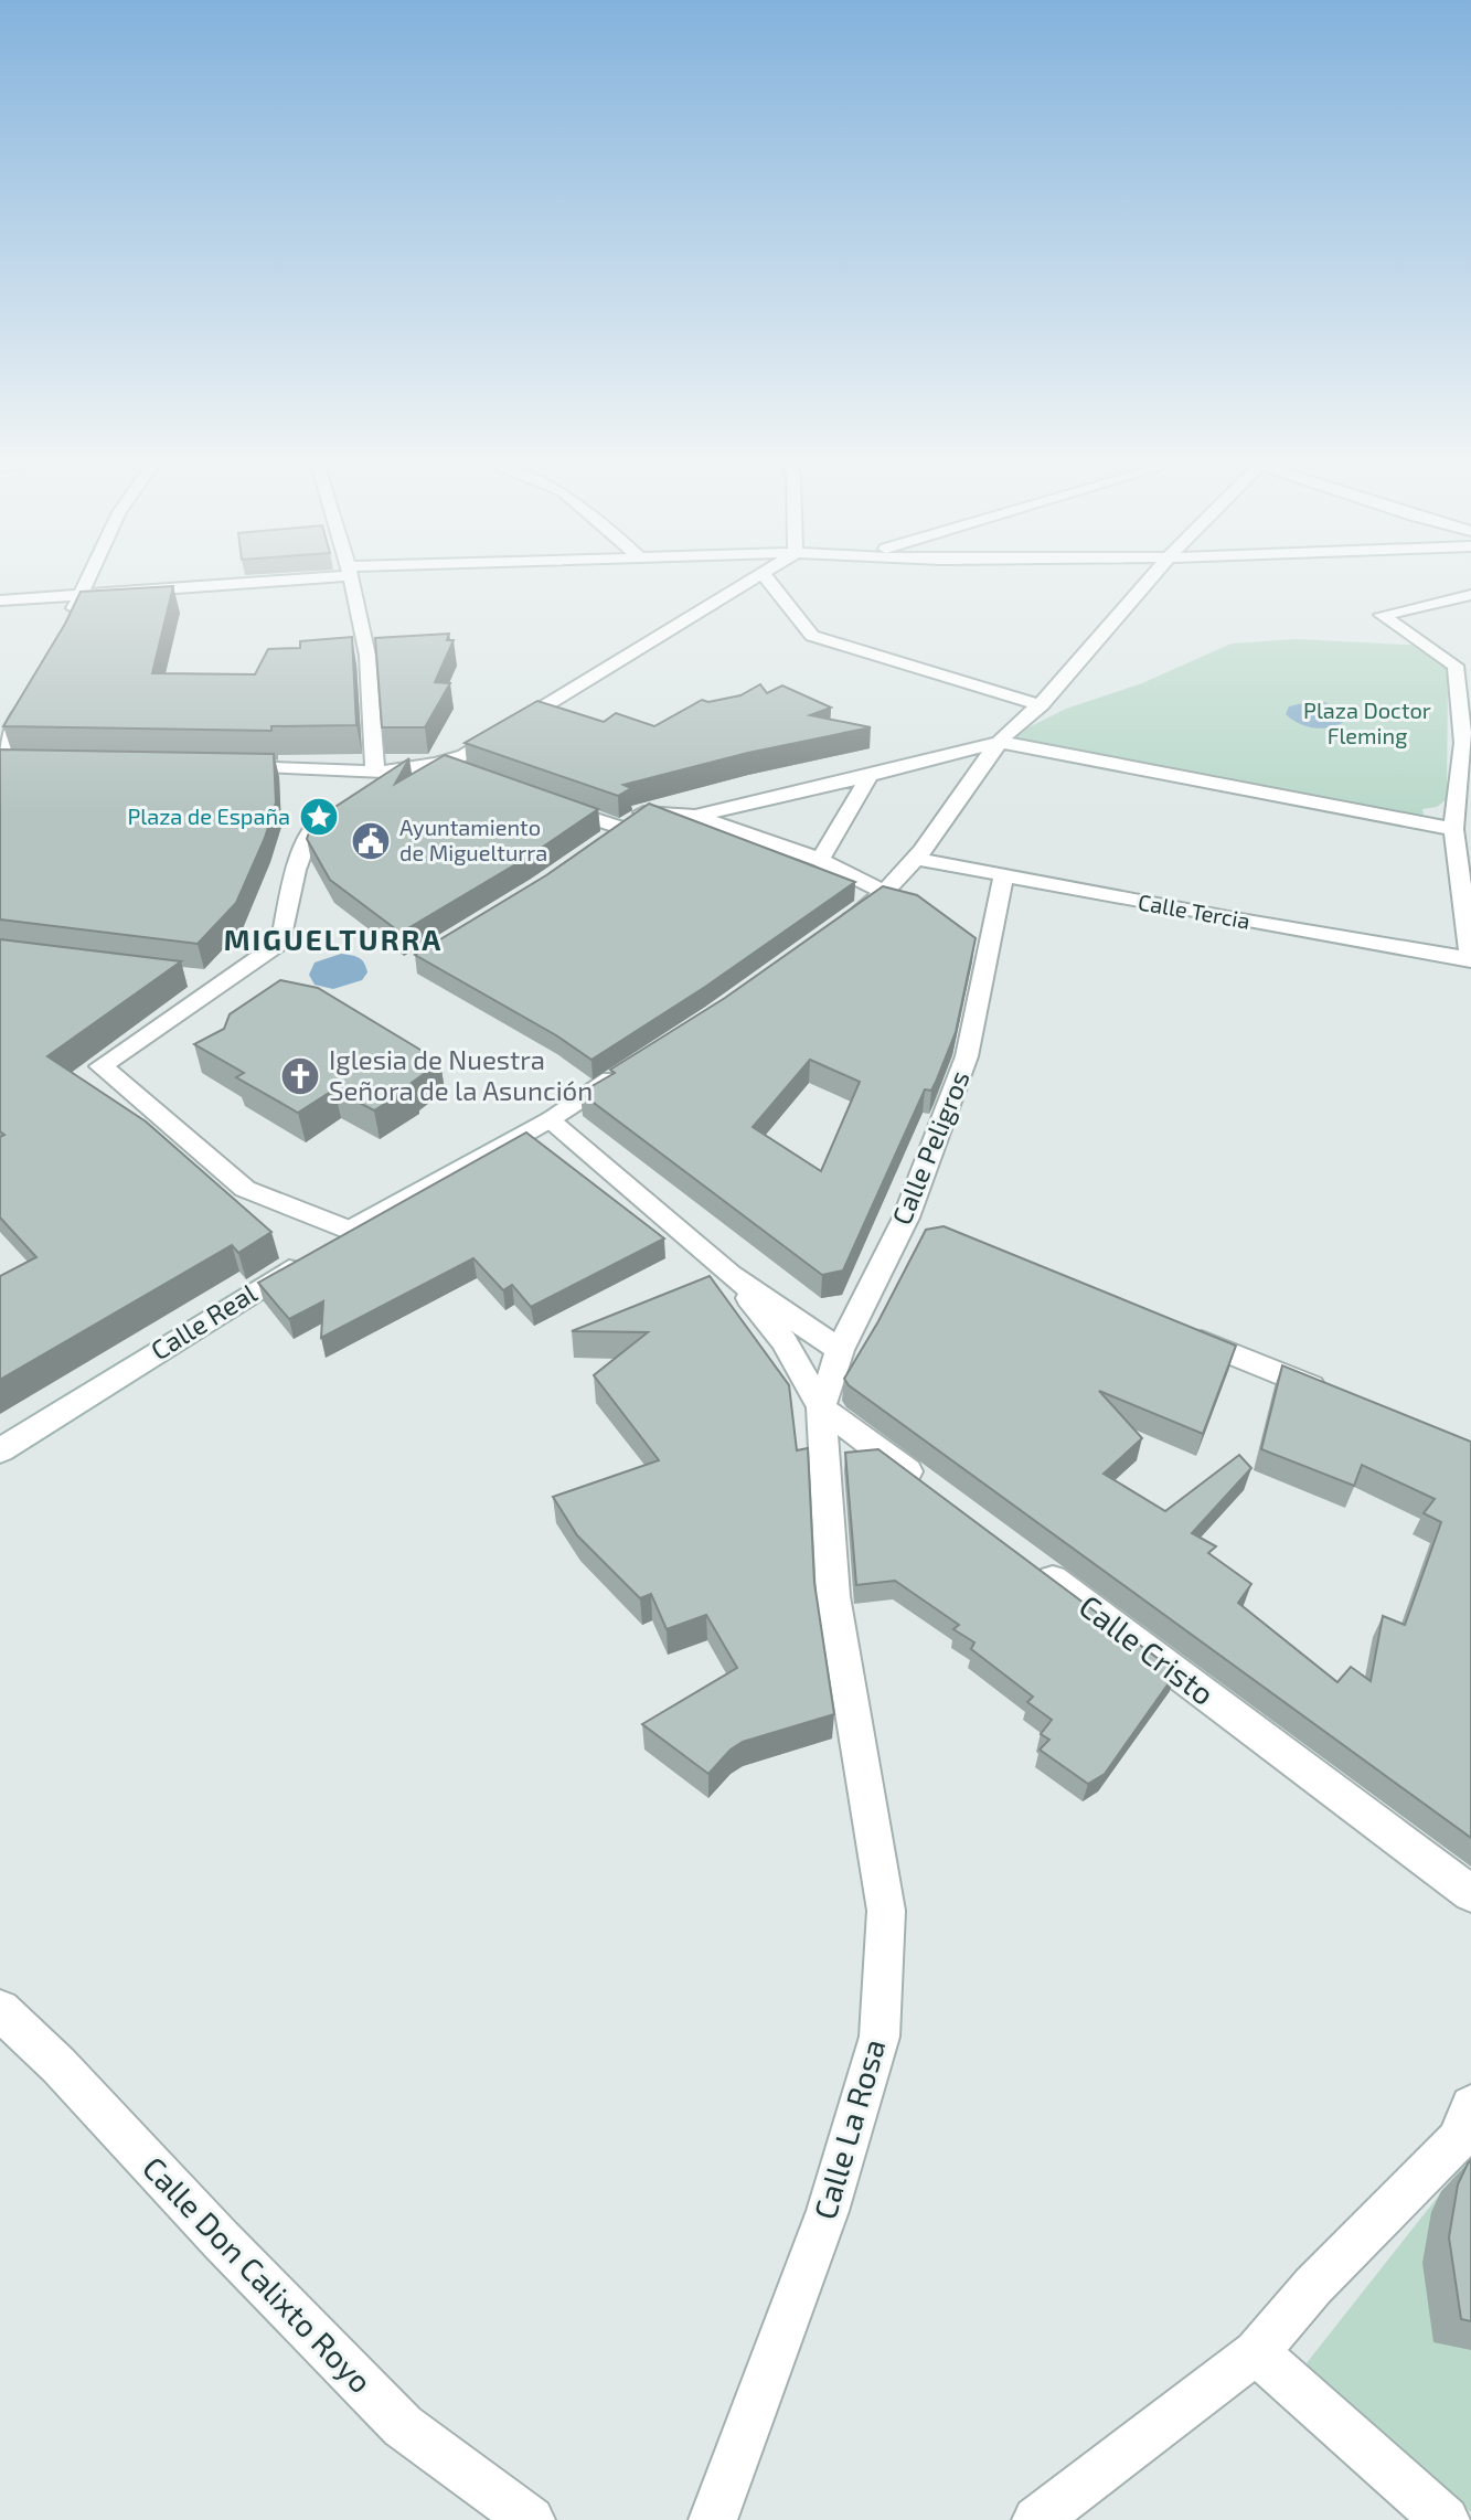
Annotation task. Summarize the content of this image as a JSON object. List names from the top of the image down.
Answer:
{
  "streets": {
    "street": [
      "Calle Tercia",
      "Calle Peligros",
      "Calle Real",
      "Calle Cristo",
      "Calle La Rosa",
      "Calle Don Calixto Royo"
    ]
  },
  "crossings": [
    ["Calle Tercia", "Calle Peligros"],
    ["Calle Peligros", "Calle La Rosa"]
  ],
  "districts": ["MIGUELTURRA"],
  "parks": ["Plaza Doctor Fleming"],
  "places": {
    "place": ["Plaza de España"],
    "public building": ["Ayuntamiento de Miguelturra"],
    "church": ["Iglesia de Nuestra Señora de la Asunción"]
  }
}
